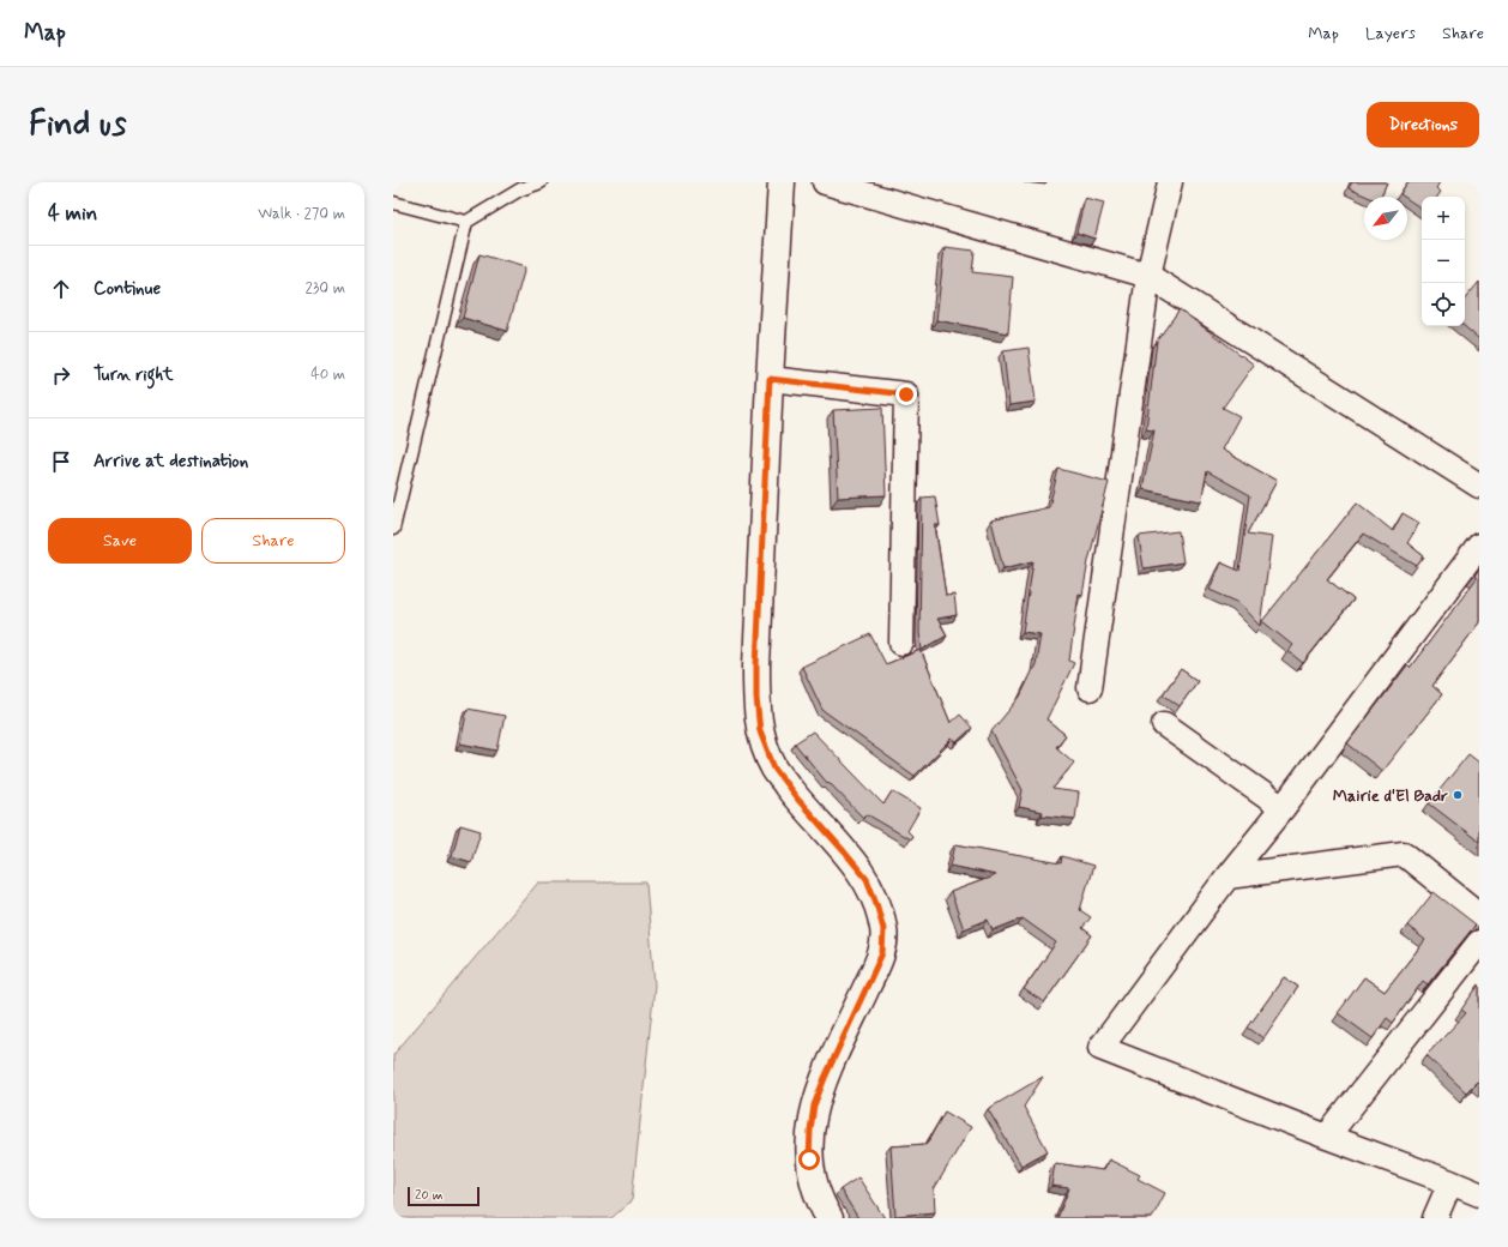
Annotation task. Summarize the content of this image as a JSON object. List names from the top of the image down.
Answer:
{
  "places": ["Mairie d'El Badr"],
  "scale_bar": "20 m",
  "north": "bottom left",
  "page": {
    "header": "Map",
    "nav": ["Map", "Layers", "Share"],
    "buttons": [
      "Directions",
      ["Save", "Share"]
    ],
    "title": "Find us",
    "heading": ["4 min", "Walk · 270 m"],
    "map_buttons": ["+", "−"],
    "list": [
      ["Continue", "230 m"],
      ["Turn right", "40 m"],
      "Arrive at destination"
    ],
    "scale": "20 m"
  }
}
